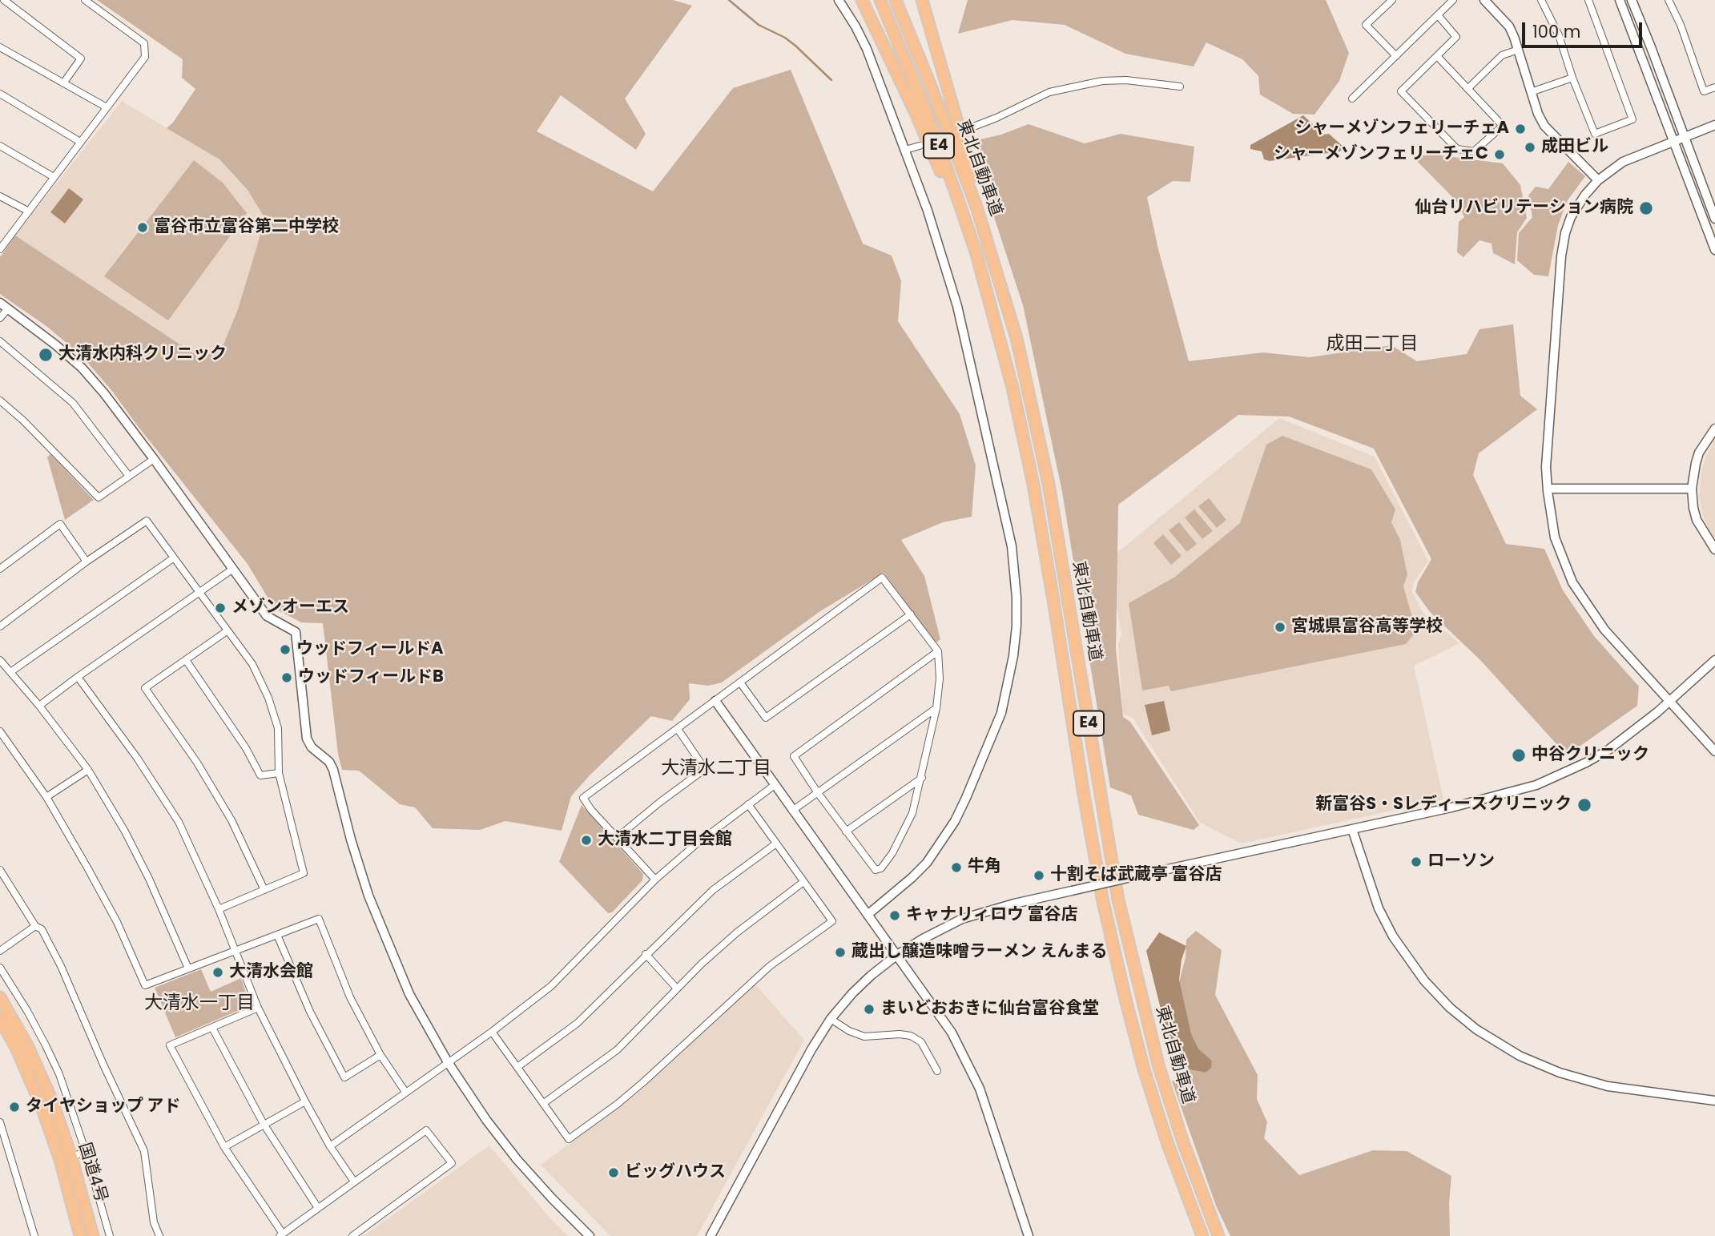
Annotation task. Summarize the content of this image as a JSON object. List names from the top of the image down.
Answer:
{
  "streets": {
    "highway": ["E4", "東北自動車道", "国道4号"]
  },
  "districts": ["成田二丁目", "大清水二丁目", "大清水一丁目"],
  "places": [
    "シャーメゾンフェリーチェA",
    "成田ビル",
    "シャーメゾンフェリーチェC",
    "仙台リハビリテーション病院",
    "富谷市立富谷第二中学校",
    "大清水内科クリニック",
    "メゾンオーエス",
    "宮城県富谷高等学校",
    "ウッドフィールドA",
    "ウッドフィールドB",
    "中谷クリニック",
    "新富谷S・Sレディースクリニック",
    "大清水二丁目会館",
    "ローソン",
    "牛角",
    "十割そば武蔵亭 富谷店",
    "キャナリィロウ 富谷店",
    "蔵出し醸造味噌ラーメン えんまる",
    "大清水会館",
    "まいどおおきに仙台富谷食堂",
    "タイヤショップ アド",
    "ビッグハウス"
  ],
  "scale_bar": "100 m"
}
